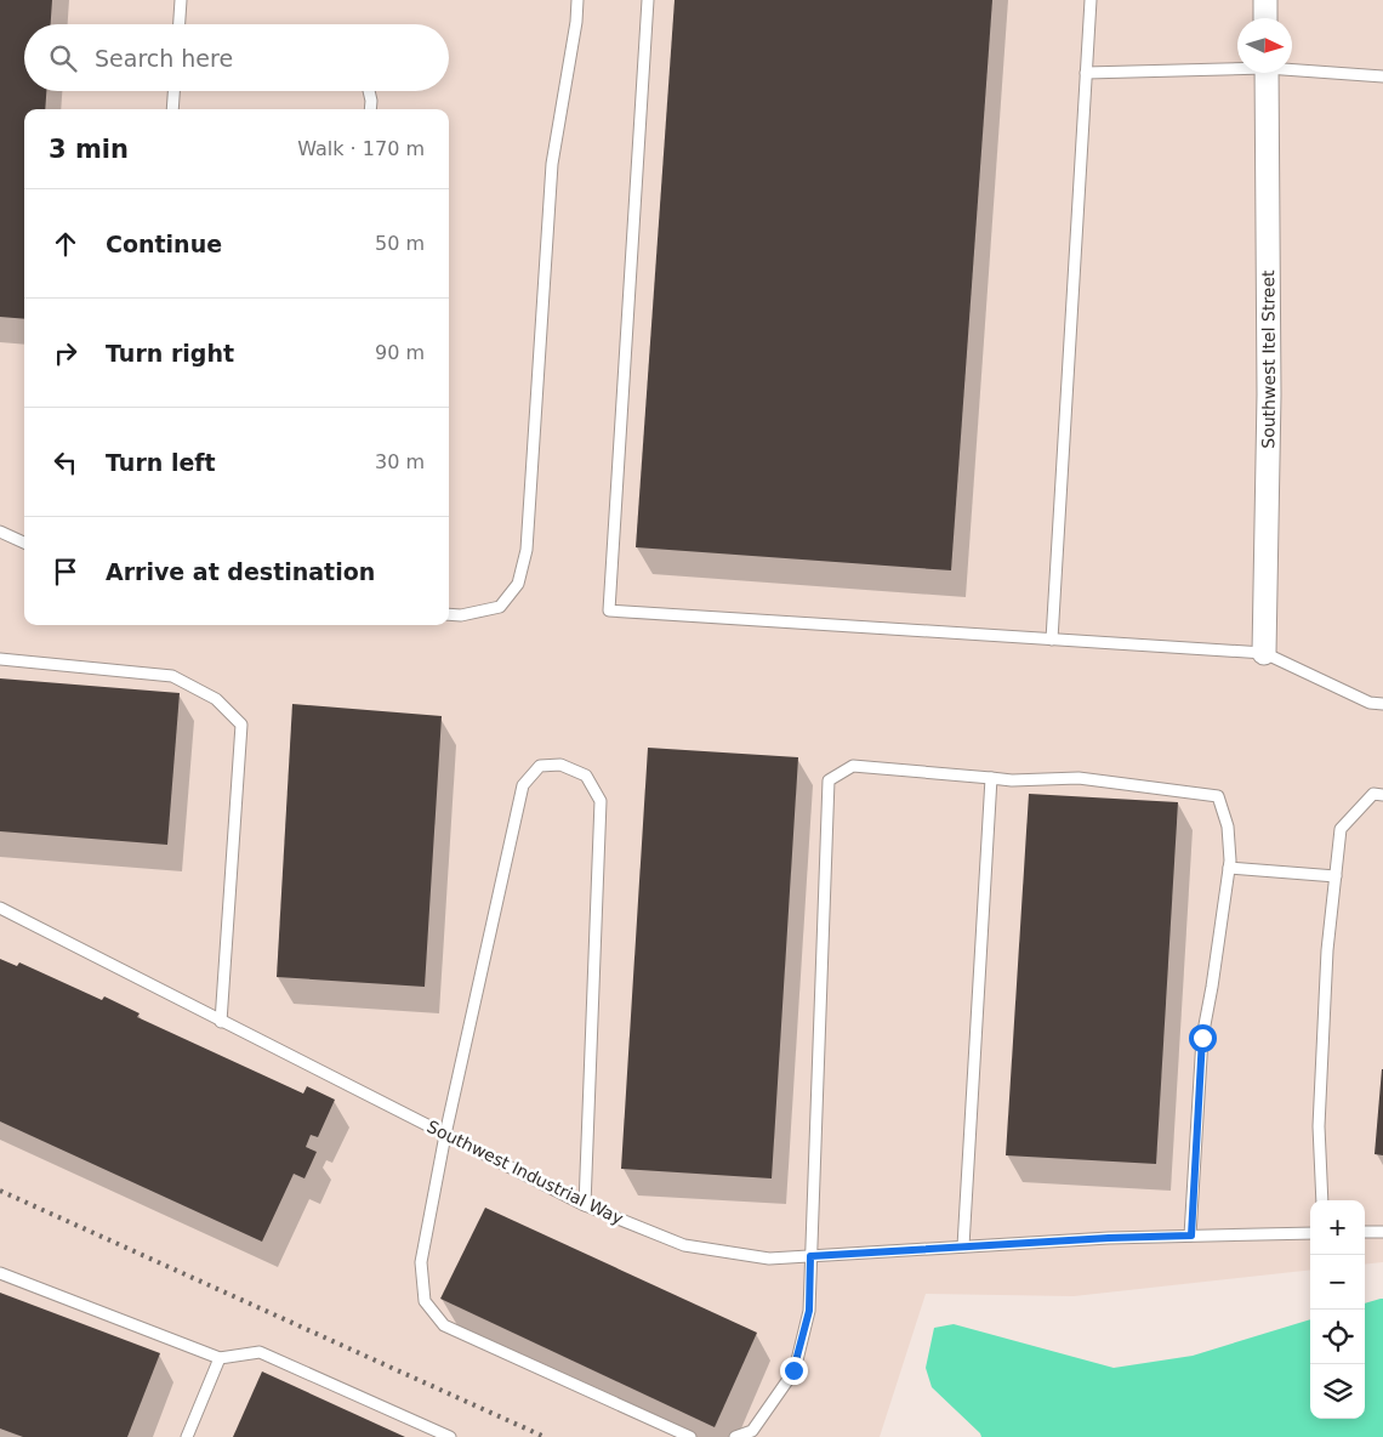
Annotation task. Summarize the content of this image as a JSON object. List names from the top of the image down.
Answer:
{
  "streets": {
    "street": ["Southwest Itel Street"],
    "lane": ["Southwest Industrial Way"]
  },
  "north": "right",
  "page": {
    "search": "Search here",
    "heading": ["3 min", "Walk · 170 m"],
    "list": [
      ["Continue", "50 m"],
      ["Turn right", "90 m"],
      ["Turn left", "30 m"],
      "Arrive at destination"
    ],
    "map_buttons": ["+", "−"]
  }
}
